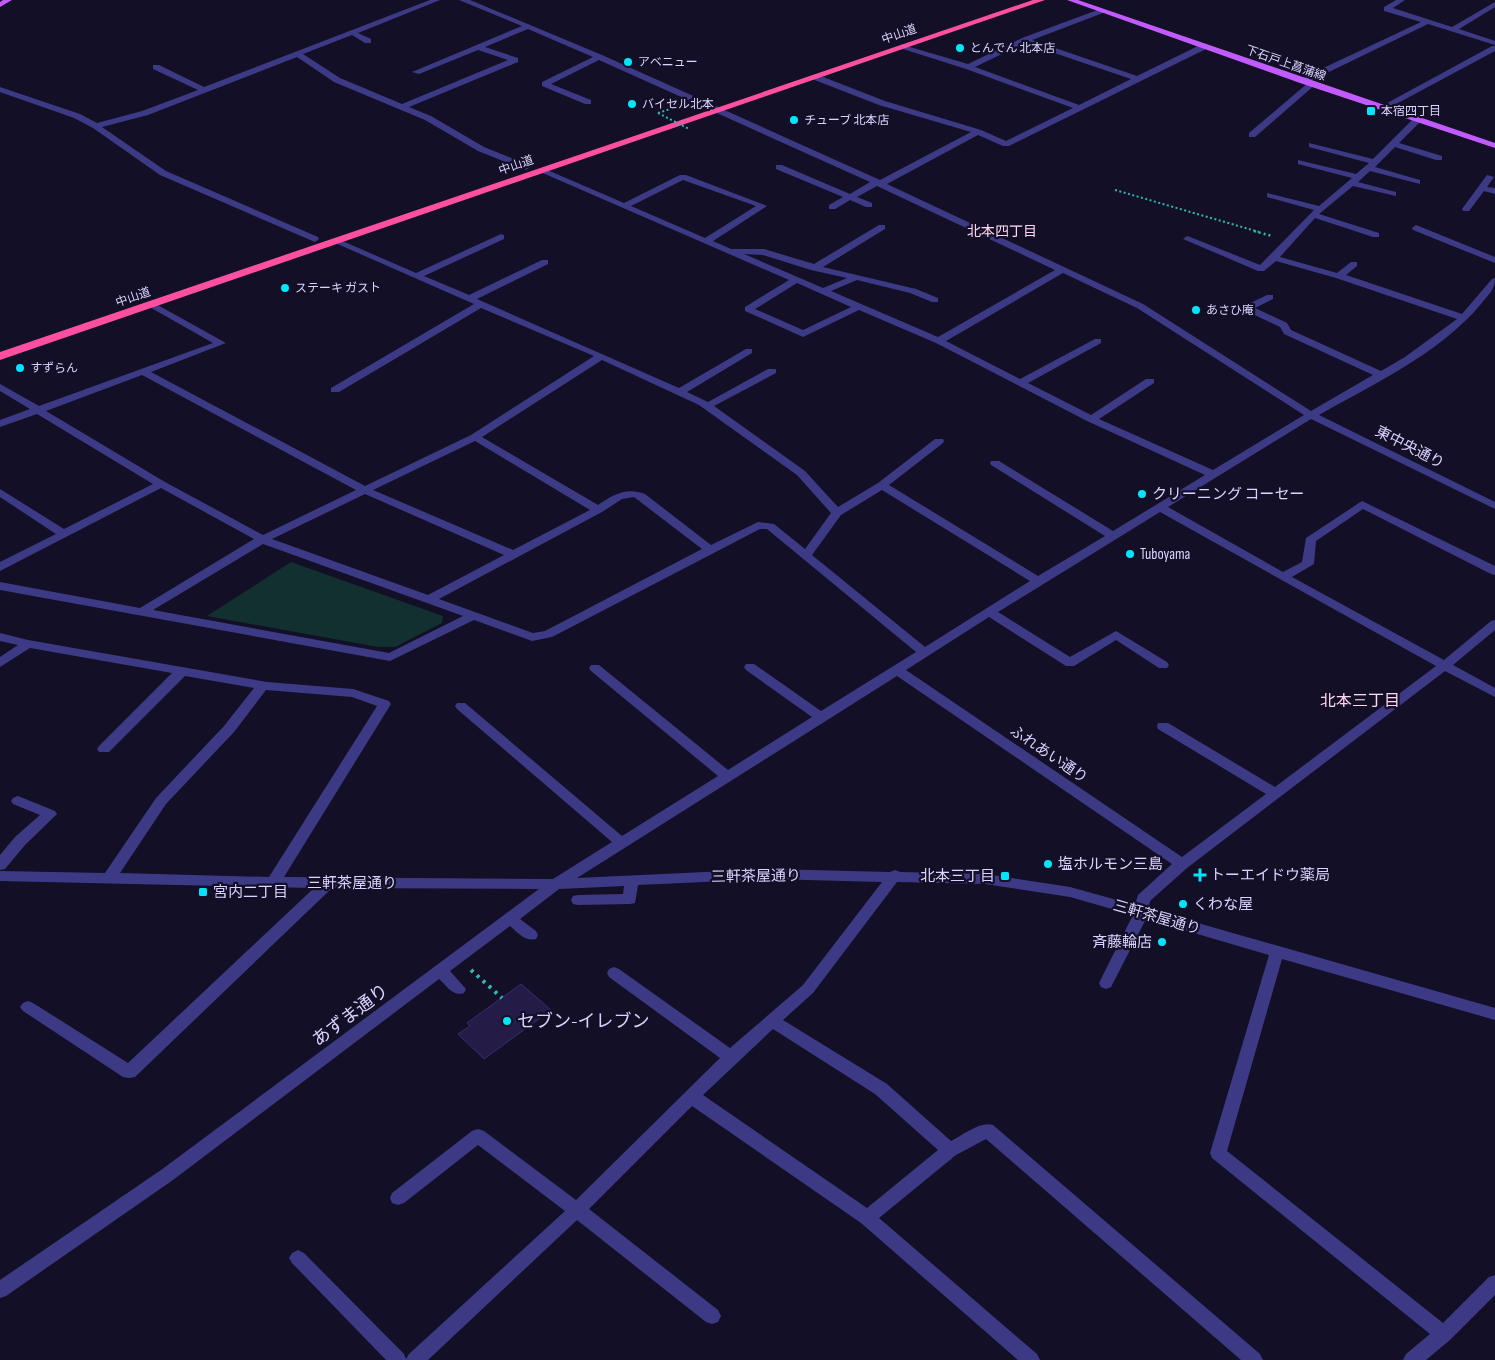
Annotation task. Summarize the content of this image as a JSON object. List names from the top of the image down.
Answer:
{
  "streets": {
    "highway": ["中山道"],
    "main road": ["下石戸上菖蒲線"],
    "street": [
      "東中央通り",
      "ふれあい通り",
      "三軒茶屋通り",
      "あずま通り"
    ]
  },
  "crossings": [
    ["中山道", "東中央通り"],
    ["東中央通り", "あずま通り"],
    ["ふれあい通り", "あずま通り"],
    ["三軒茶屋通り", "あずま通り"]
  ],
  "districts": ["北本四丁目", "北本三丁目"],
  "places": {
    "other": [
      "とんでん 北本店",
      "アベニュー",
      "バイセル北本",
      "チューブ 北本店",
      "ステーキ ガスト",
      "あさひ庵",
      "すずらん",
      "クリーニング コーセー",
      "Tuboyama",
      "塩ホルモン三島",
      "くわな屋",
      "斉藤輪店",
      "セブン-イレブン"
    ],
    "transit": ["本宿四丁目", "北本三丁目", "宮内二丁目"],
    "health": ["トーエイドウ薬局"]
  }
}
